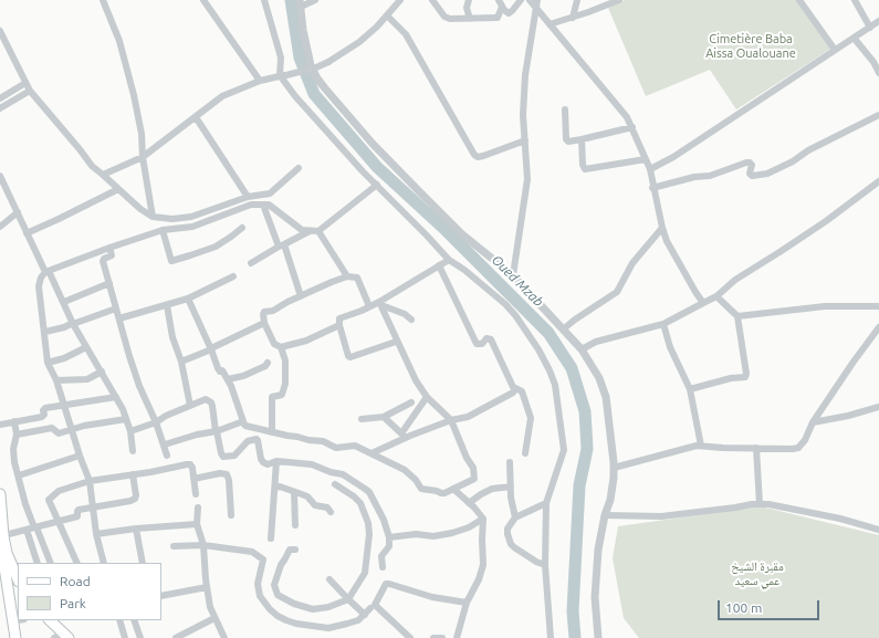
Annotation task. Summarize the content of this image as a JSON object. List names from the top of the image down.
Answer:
{
  "water": ["Oued Mzab"],
  "parks": ["Cimetière Baba Aissa Oualouane", "مقبرة الشيخ عمي سعيد"],
  "legend": ["Road", "Park"],
  "scale_bar": "100 m"
}
